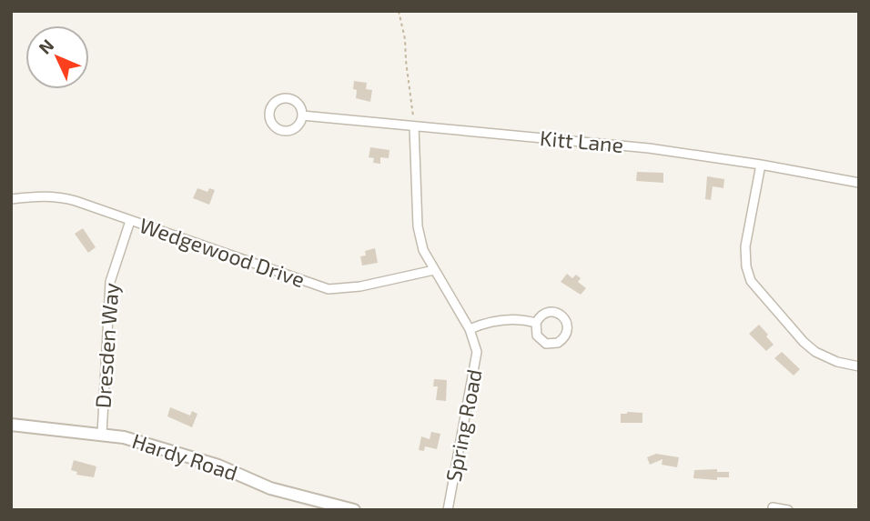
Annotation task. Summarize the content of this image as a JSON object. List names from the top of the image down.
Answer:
{
  "streets": {
    "street": [
      "Kitt Lane",
      "Wedgewood Drive",
      "Dresden Way",
      "Spring Road",
      "Hardy Road"
    ]
  },
  "crossings": [
    ["Kitt Lane", "Spring Road"],
    ["Wedgewood Drive", "Dresden Way"],
    ["Wedgewood Drive", "Spring Road"],
    ["Dresden Way", "Hardy Road"]
  ],
  "north": "top left"
}
